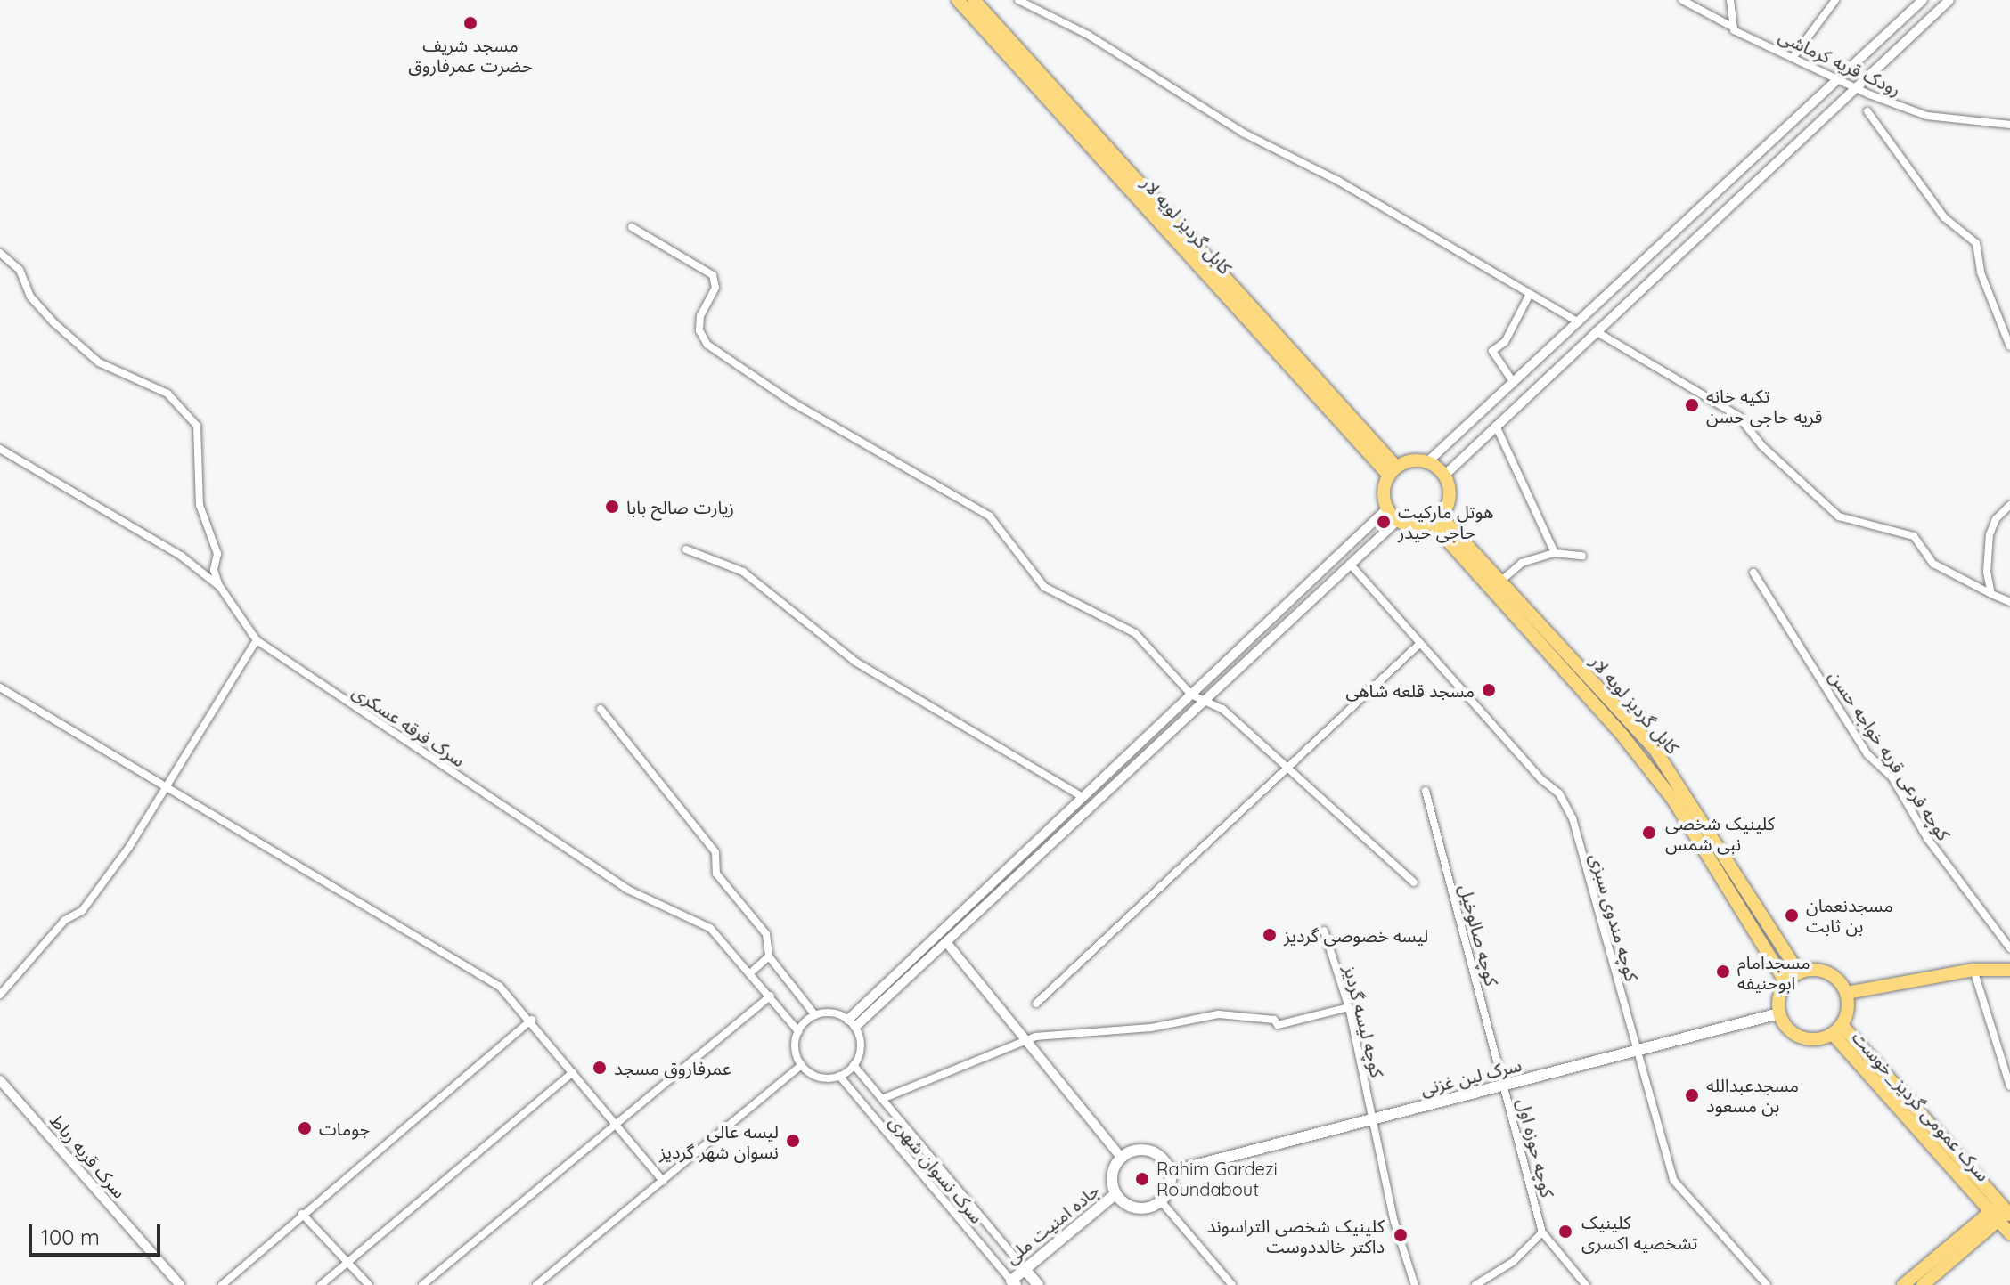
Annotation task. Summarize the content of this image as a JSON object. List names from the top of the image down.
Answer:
{
  "streets": {
    "highway": ["کابل گردیز لویه لار", "سرک عمومی گردیز_خوست"],
    "main road": ["سرک لین غزنی", "جاده امنیت ملی"],
    "street": [
      "رودک قریه کرماشی",
      "سرک فرقه عسکری",
      "کوچه فرعی قریه خواجه حسن",
      "کوچه مندوی سبزی",
      "کوچه صالوخیل",
      "کوچه لیسه گردیز",
      "کوچه حوزه اول",
      "سرک قریه رباط",
      "سرک نسوان شهری"
    ]
  },
  "crossings": [
    ["کابل گردیز لویه لار", "سرک لین غزنی"],
    ["کابل گردیز لویه لار", "سرک عمومی گردیز_خوست"],
    ["سرک فرقه عسکری", "سرک نسوان شهری"],
    ["کوچه مندوی سبزی", "سرک لین غزنی"],
    ["کوچه صالوخیل", "سرک لین غزنی"],
    ["کوچه صالوخیل", "کوچه حوزه اول"],
    ["کوچه لیسه گردیز", "سرک لین غزنی"],
    ["سرک لین غزنی", "سرک عمومی گردیز_خوست"],
    ["سرک لین غزنی", "کوچه حوزه اول"],
    ["سرک لین غزنی", "جاده امنیت ملی"],
    ["سرک نسوان شهری", "جاده امنیت ملی"]
  ],
  "places": [
    "مسجد شریف حضرت عمرفاروق",
    "تکیه خانه قریه حاجی حسن",
    "زیارت صالح بابا",
    "هوتل مارکیت حاجی حیدر",
    "مسجد قلعه شاهی",
    "کلینیک شخصی نبی شمس",
    "مسجدنعمان بن ثابت",
    "لیسه خصوصی گردیز",
    "مسجدامام ابوحنیفه",
    "عمرفاروق مسجد",
    "مسجدعبدالله بن مسعود",
    "جومات",
    "لیسه عالی نسوان شهر گردیز",
    "Rahim Gardezi Roundabout",
    "کلینیک تشخصیه اکسری",
    "کلینیک شخصی التراسوند داکتر خالددوست"
  ],
  "scale_bar": "100 m"
}
